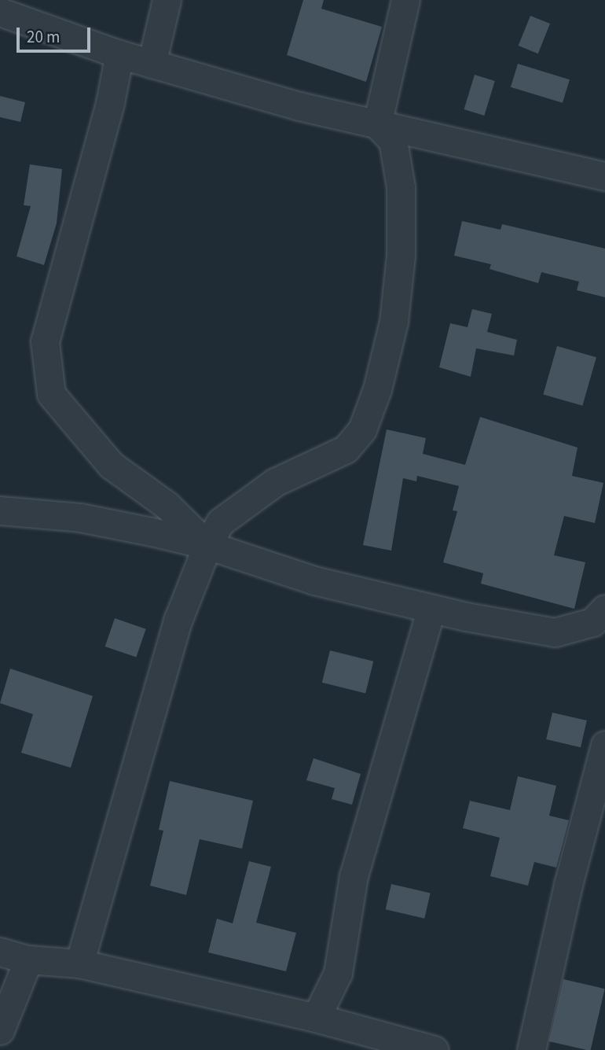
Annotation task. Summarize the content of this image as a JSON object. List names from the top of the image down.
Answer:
{
  "scale_bar": "20 m"
}
